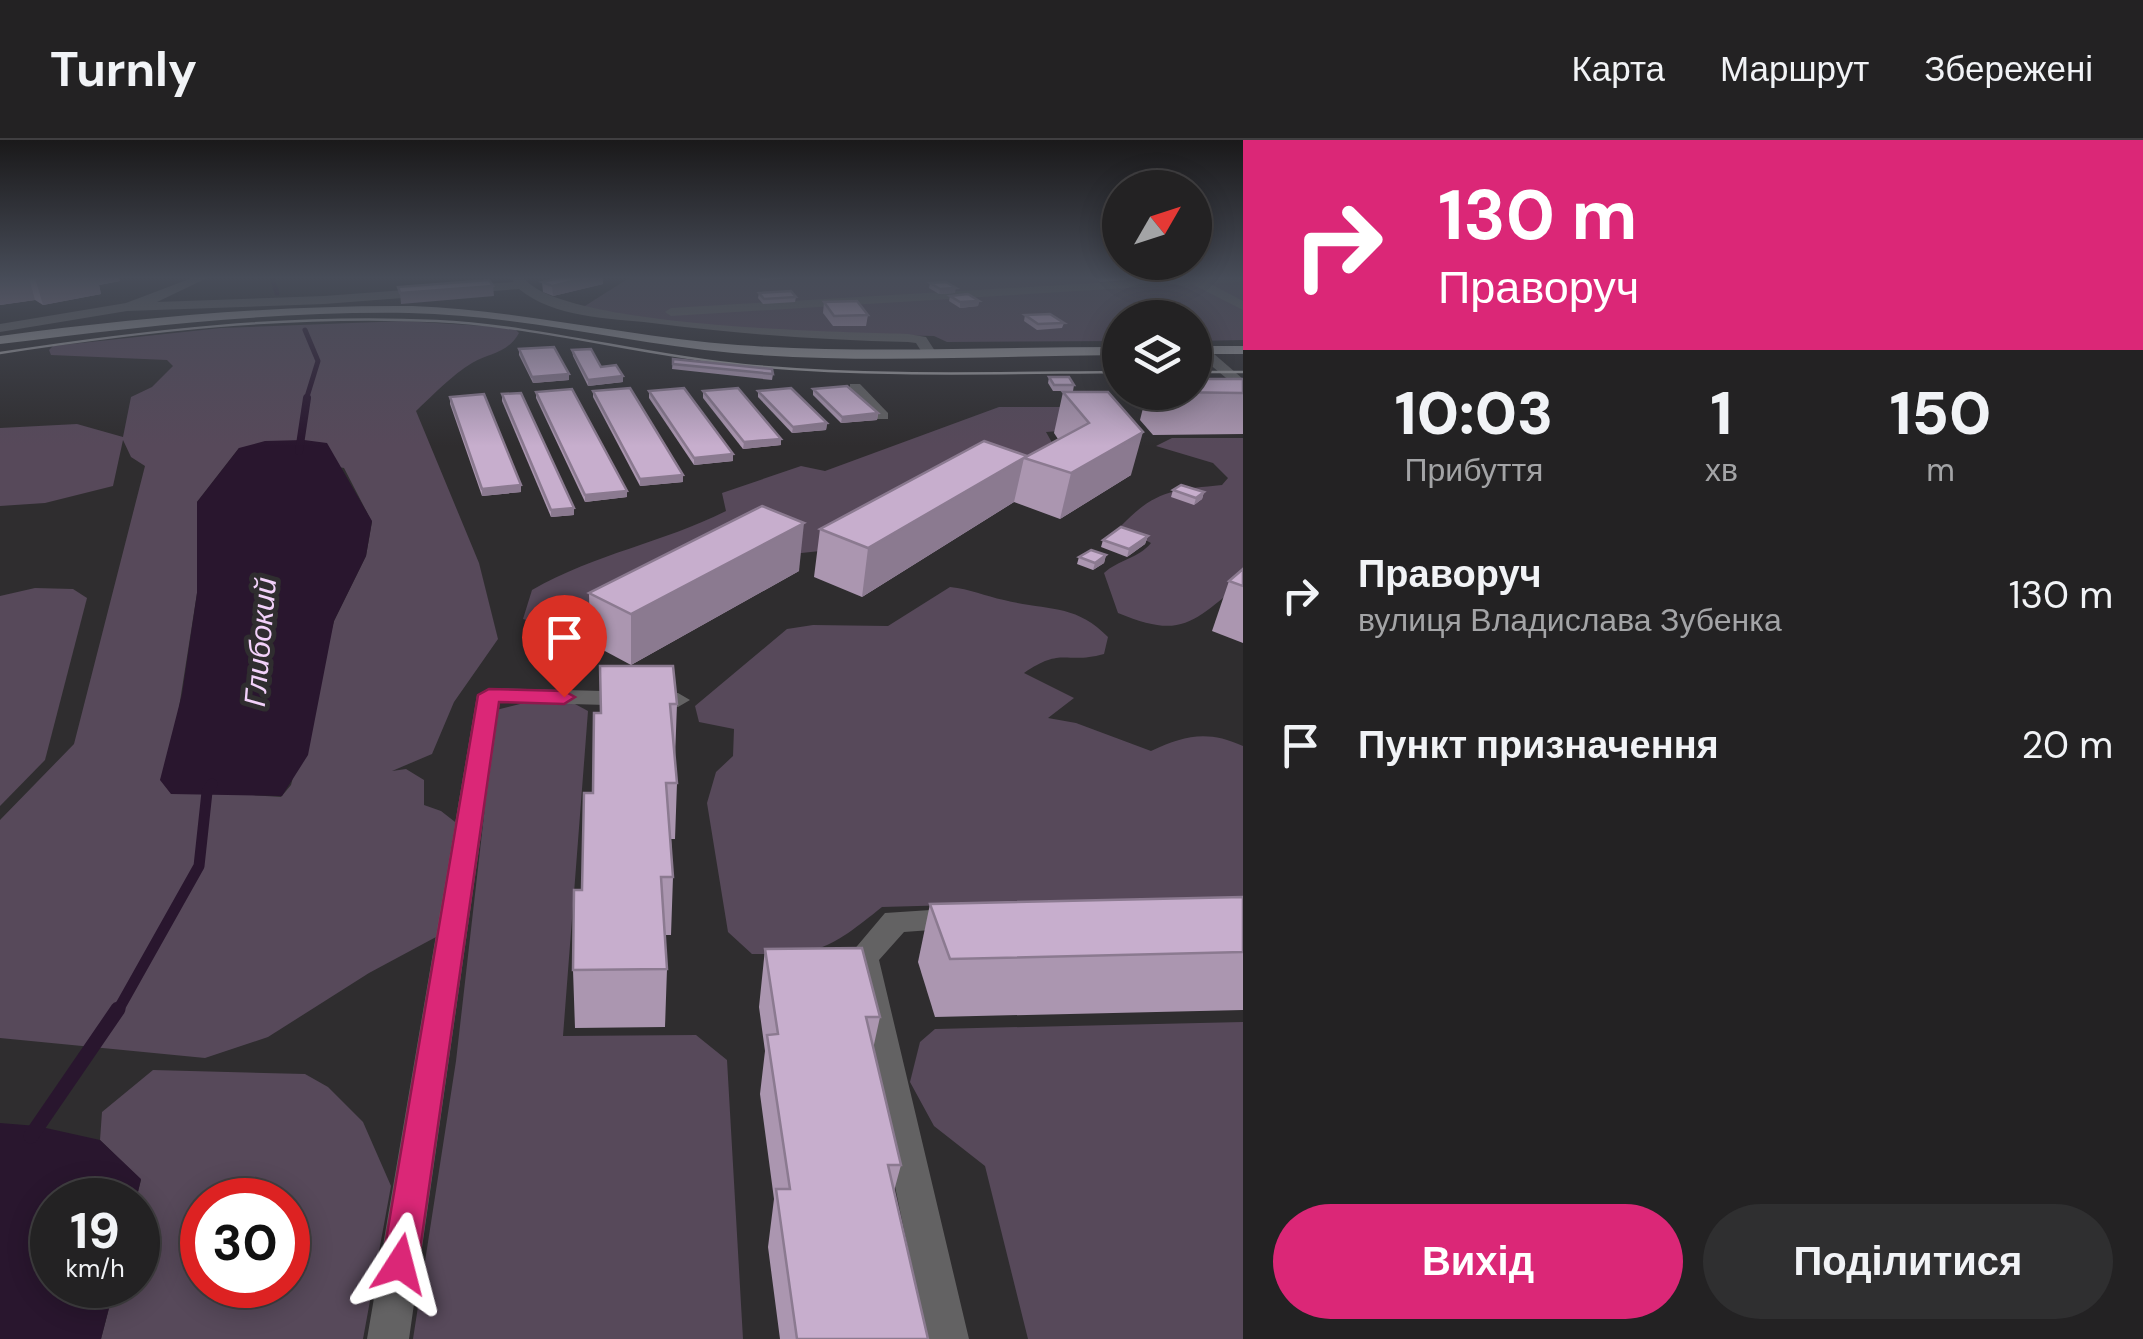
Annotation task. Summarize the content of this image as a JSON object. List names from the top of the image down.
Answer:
{
  "water": ["Глибокий"],
  "north": "top right",
  "page": {
    "header": "Turnly",
    "nav": ["Карта", "Маршрут", "Збережені"],
    "turn": ["130 m", "Праворуч"],
    "eta": [
      "10:03",
      "Прибуття",
      "1",
      "хв",
      "150",
      "m"
    ],
    "list": [
      {
        "name": "Праворуч",
        "note": "вулиця Владислава Зубенка",
        "value": "130 m"
      },
      {
        "name": "Пункт призначення",
        "value": "20 m"
      }
    ],
    "speed": "19 km/h",
    "limit": "30",
    "buttons": ["Вихід", "Поділитися"]
  }
}
